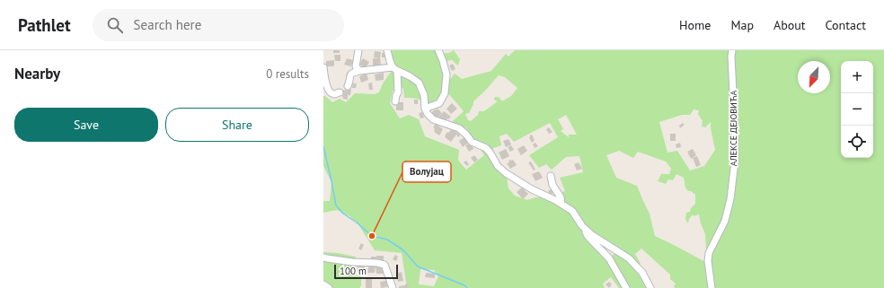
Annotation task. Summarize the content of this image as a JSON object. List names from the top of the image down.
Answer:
{
  "streets": {
    "street": ["АЛЕКСЕ ДЕЈОВИЋА"]
  },
  "places": ["Волујац"],
  "scale_bar": "100 m",
  "north": "bottom left",
  "page": {
    "header": "Pathlet",
    "search": "Search here",
    "nav": [
      "Home",
      "Map",
      "About",
      "Contact"
    ],
    "heading": ["Nearby", "0 results"],
    "map_buttons": ["+", "−"],
    "buttons": ["Save", "Share"],
    "scale": "100 m"
  }
}
